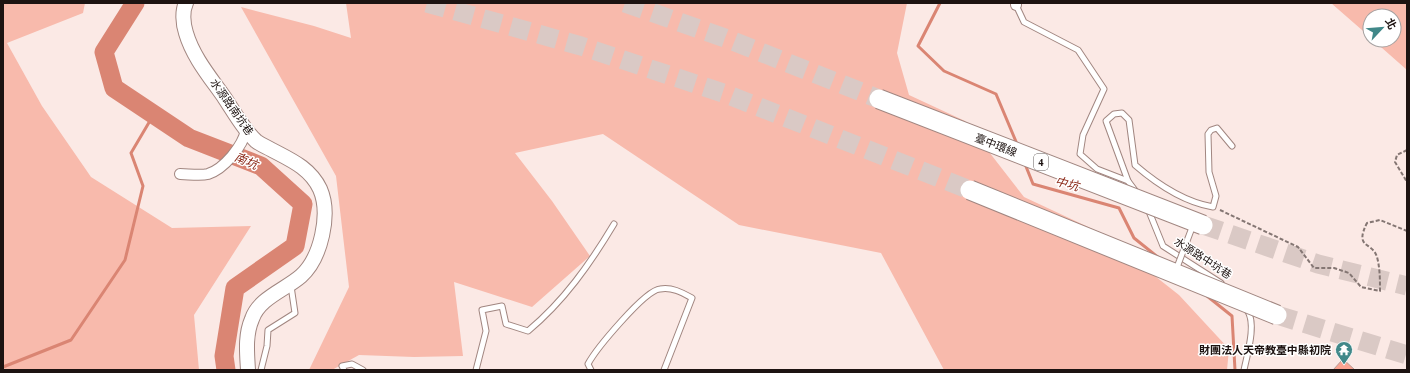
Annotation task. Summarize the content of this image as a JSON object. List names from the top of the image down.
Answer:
{
  "streets": {
    "highway": ["臺中環線", "4"],
    "street": ["水源路南坑巷"],
    "lane": ["水源路中坑巷"]
  },
  "water": ["南坑", "中坑"],
  "places": {
    "temple": ["財團法人天帝教臺中縣初院"]
  },
  "north": "top right"
}
